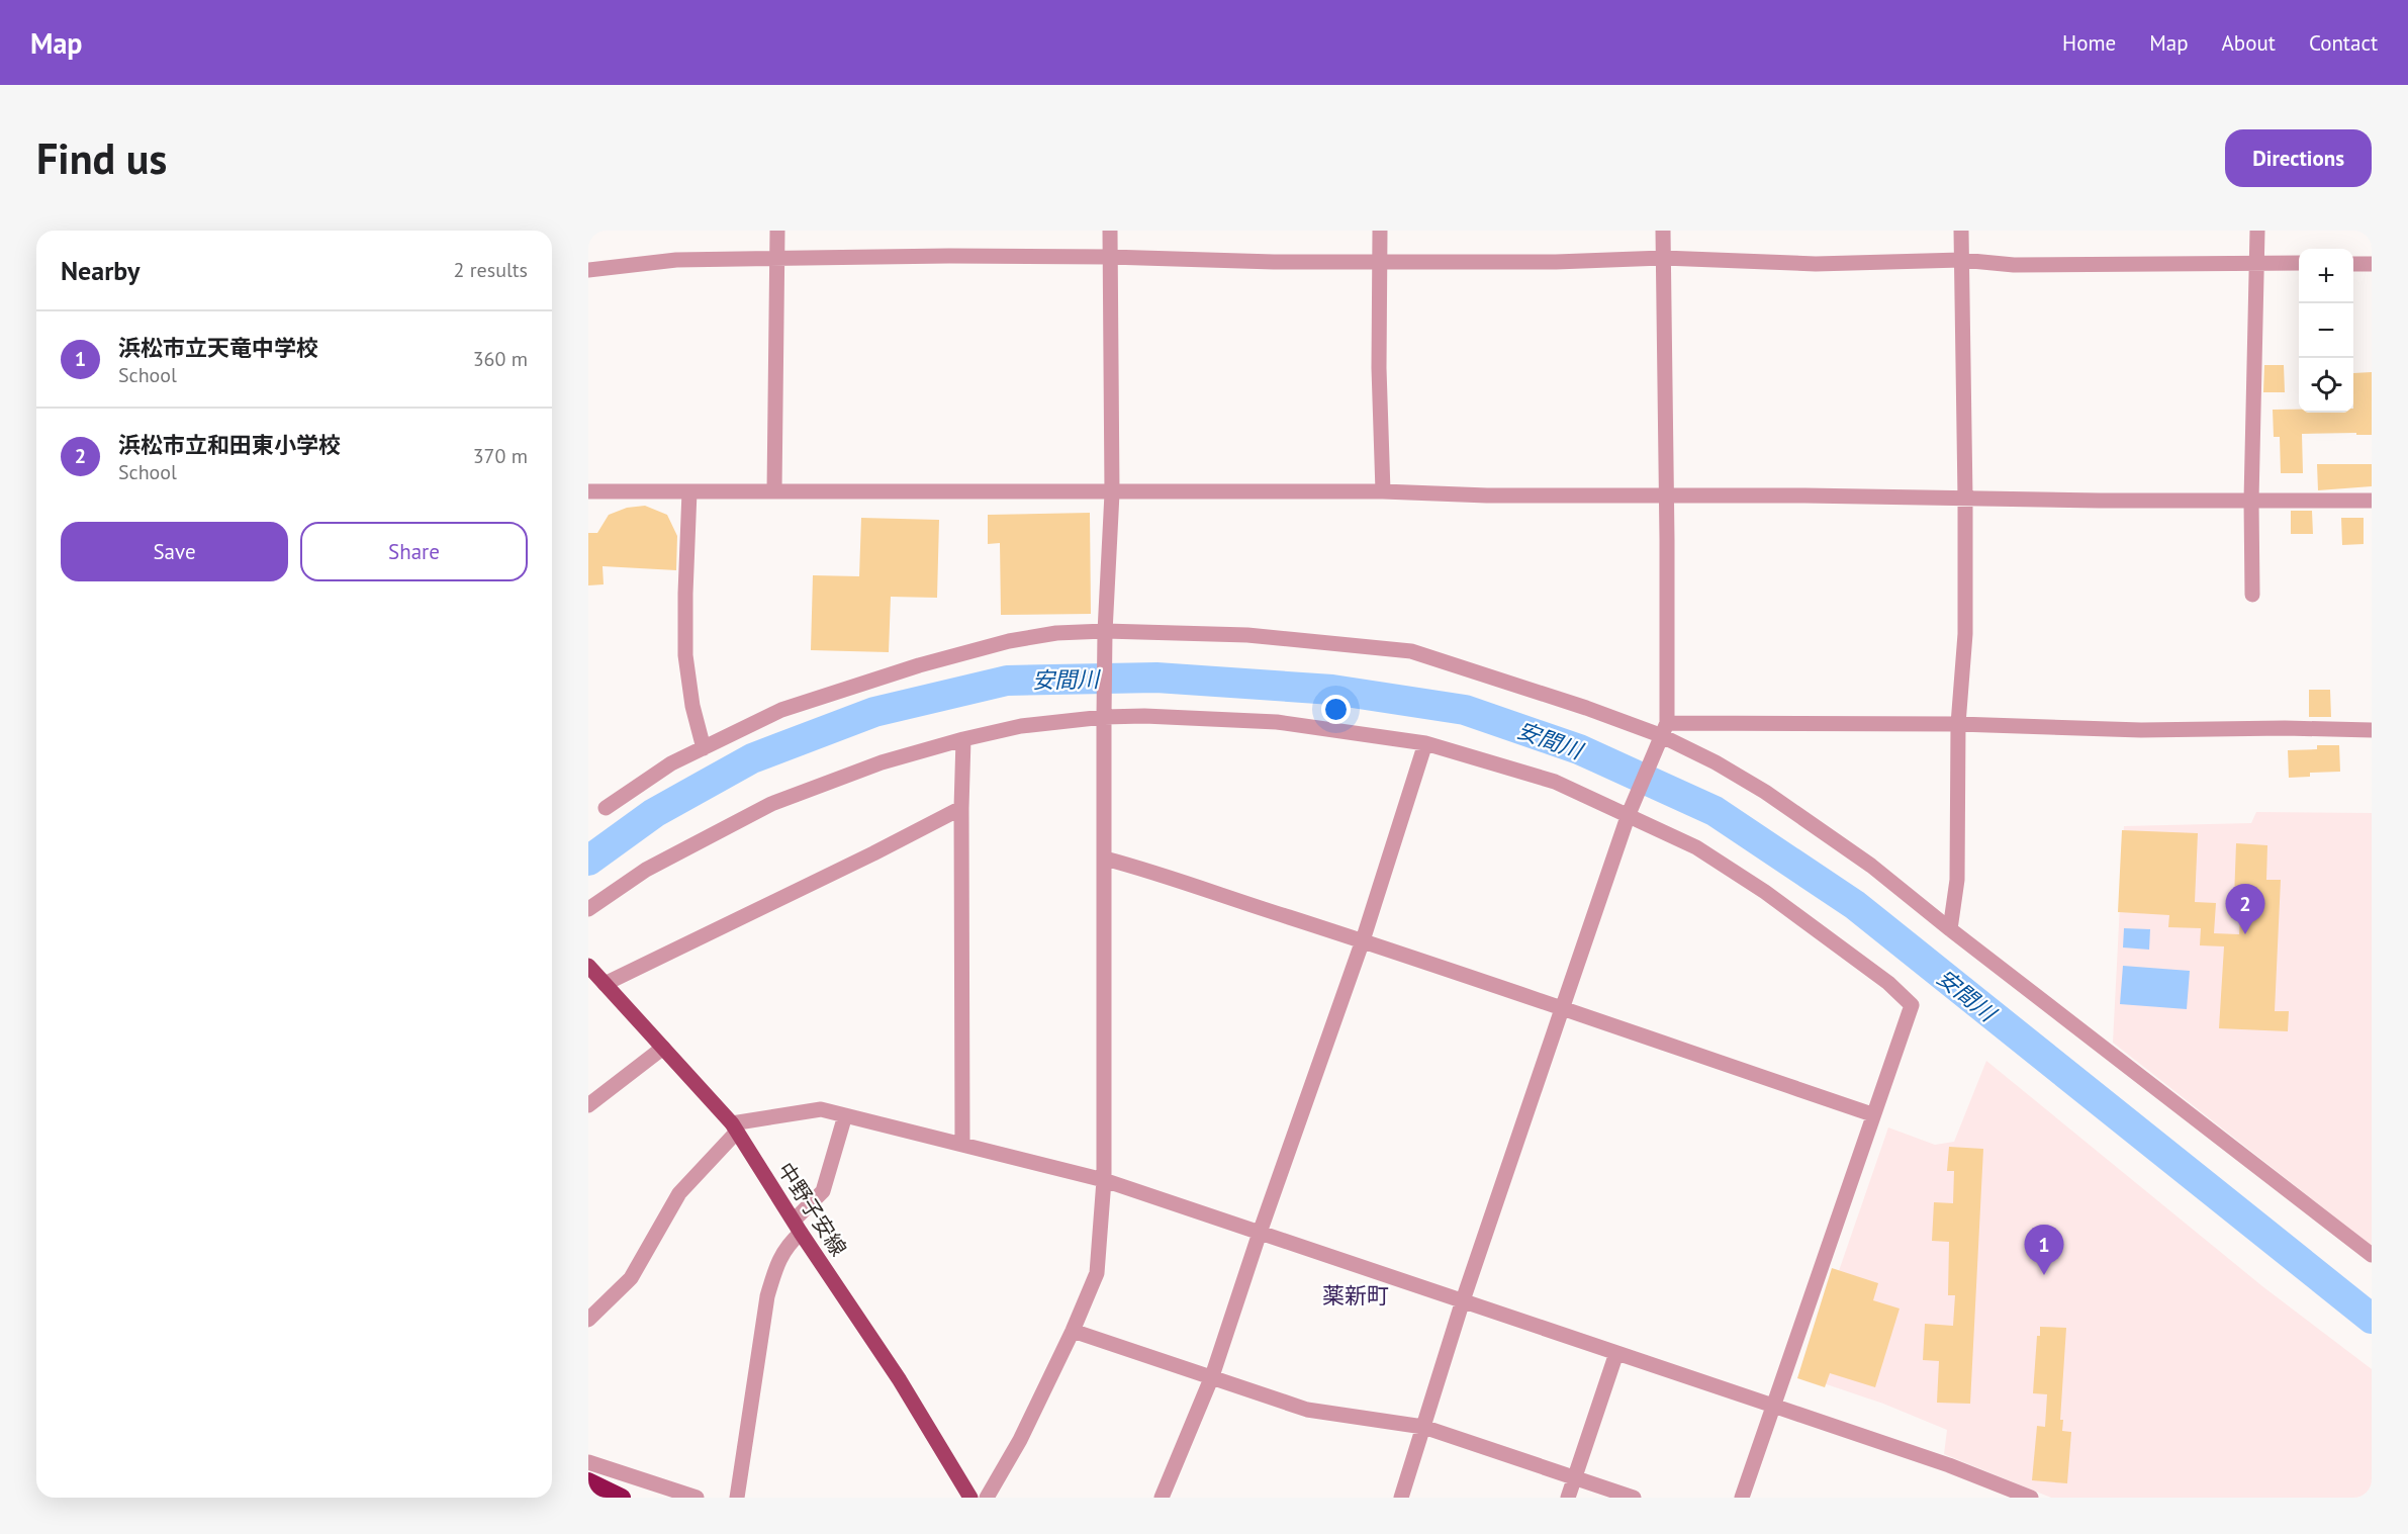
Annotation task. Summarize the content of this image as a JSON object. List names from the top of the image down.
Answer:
{
  "streets": {
    "main road": ["中野子安線"]
  },
  "districts": ["薬新町"],
  "water": ["安間川"],
  "page": {
    "header": "Map",
    "nav": [
      "Home",
      "Map",
      "About",
      "Contact"
    ],
    "buttons": [
      "Directions",
      ["Save", "Share"]
    ],
    "title": "Find us",
    "heading": ["Nearby", "2 results"],
    "map_buttons": ["+", "−"],
    "list": [
      {
        "mark": "1",
        "name": "浜松市立天竜中学校",
        "note": "School",
        "value": "360 m"
      },
      {
        "mark": "2",
        "name": "浜松市立和田東小学校",
        "note": "School",
        "value": "370 m"
      }
    ],
    "pins": ["2", "1"]
  }
}
